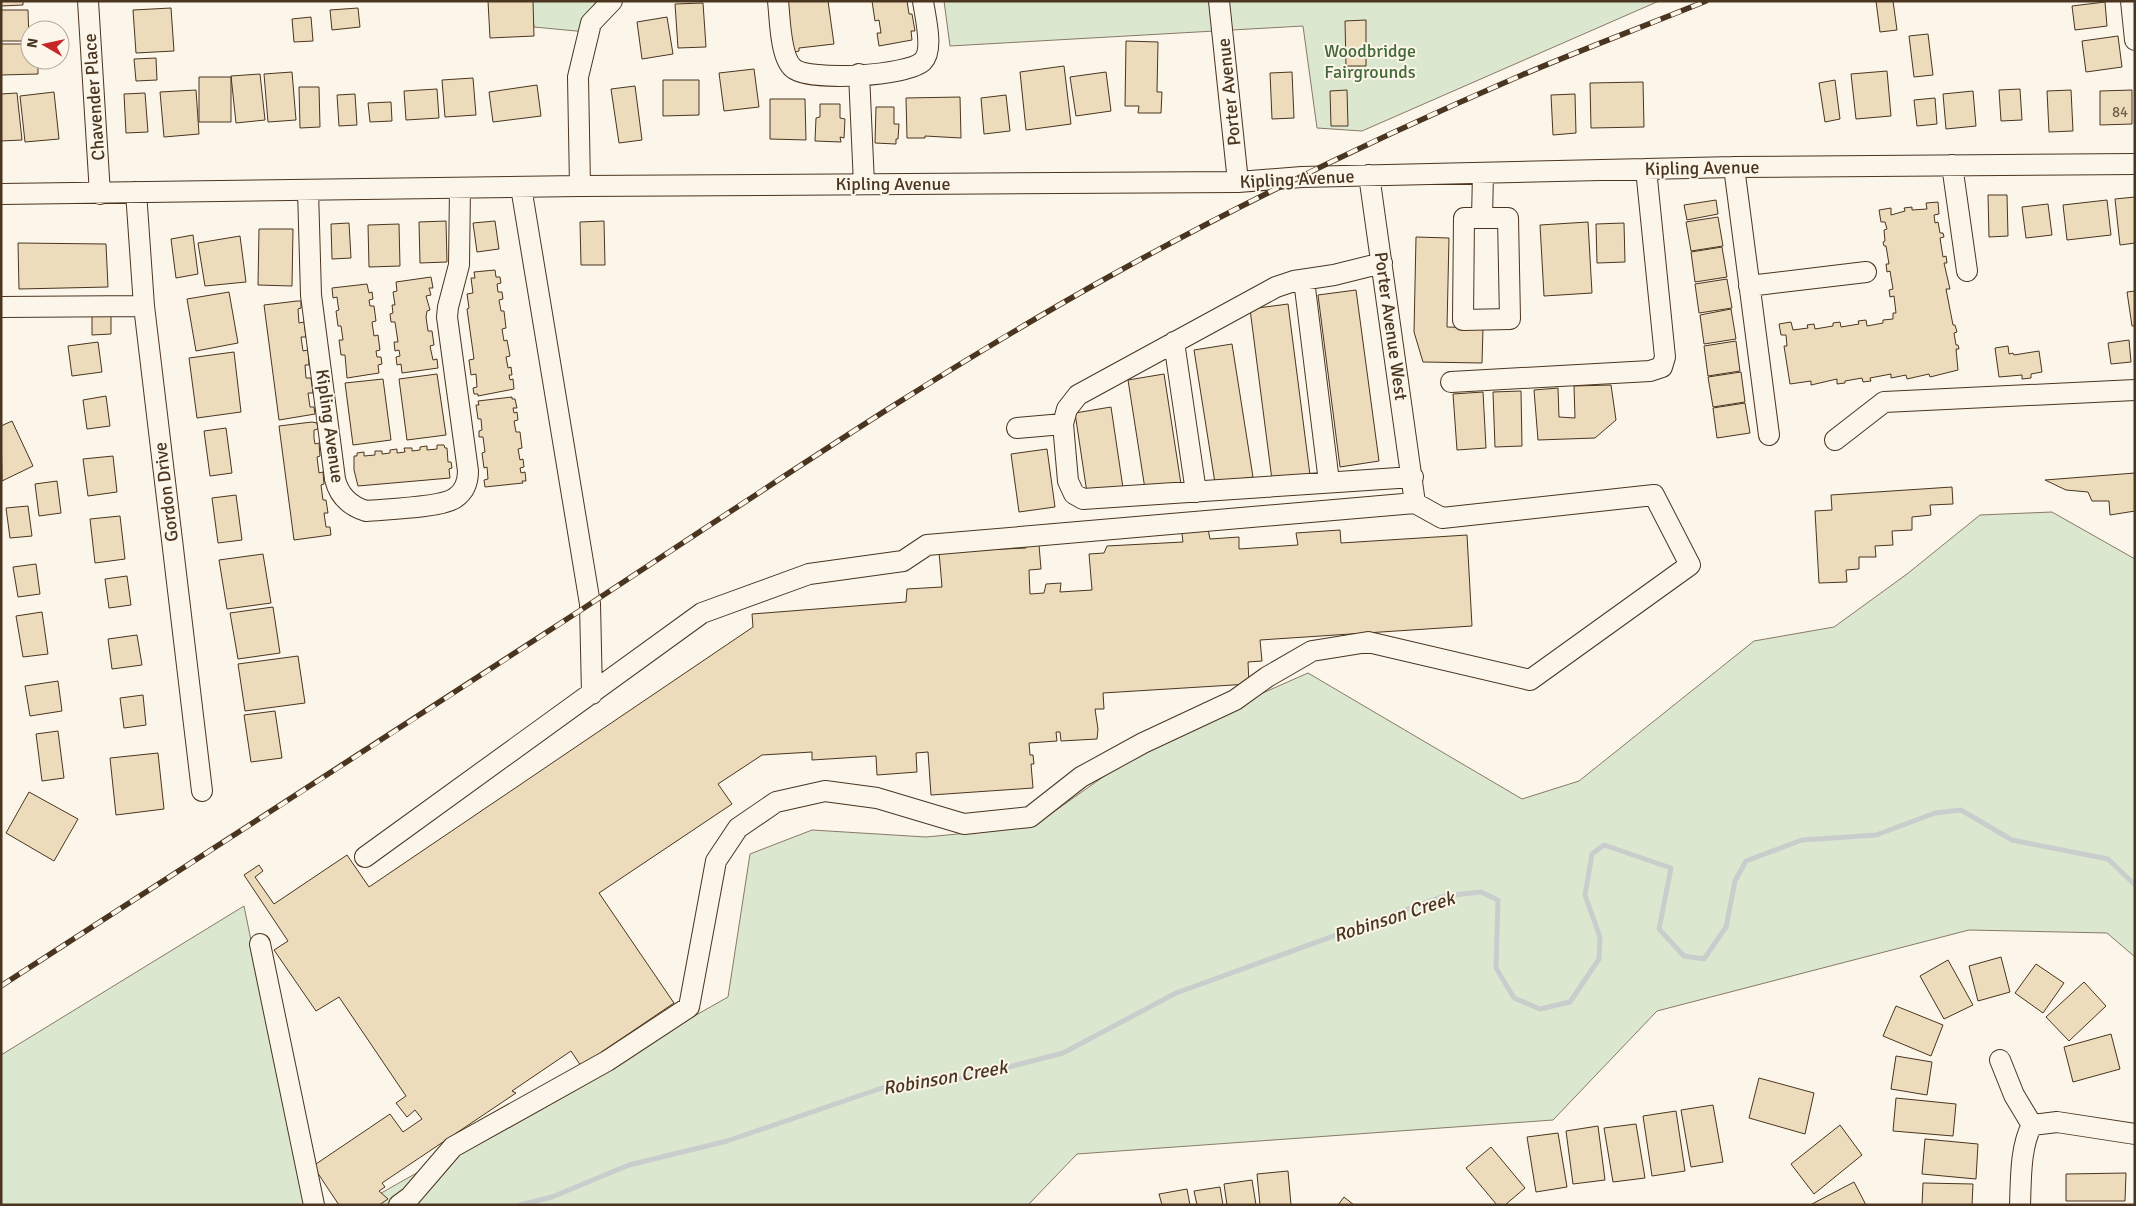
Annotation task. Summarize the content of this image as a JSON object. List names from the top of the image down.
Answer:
{
  "streets": {
    "street": [
      "Porter Avenue",
      "Chavender Place",
      "Kipling Avenue",
      "Porter Avenue West",
      "Gordon Drive"
    ]
  },
  "crossings": [
    ["Porter Avenue", "Kipling Avenue"],
    ["Chavender Place", "Kipling Avenue"],
    ["Kipling Avenue", "Porter Avenue West"],
    ["Kipling Avenue", "Gordon Drive"]
  ],
  "water": ["Robinson Creek"],
  "parks": ["Woodbridge Fairgrounds"],
  "house_numbers": ["84"],
  "north": "left"
}
